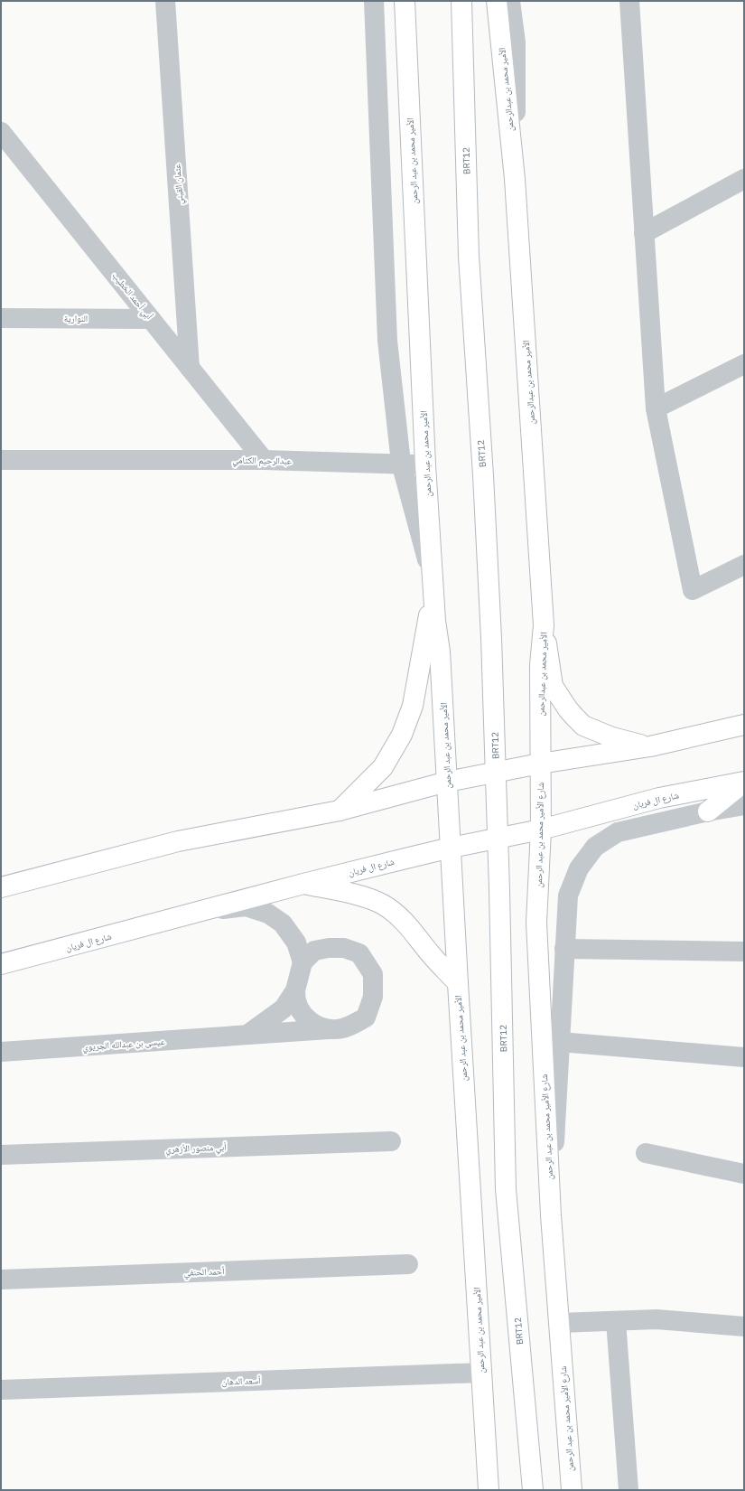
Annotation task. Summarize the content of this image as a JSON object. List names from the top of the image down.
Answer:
{
  "streets": {
    "main road": [
      "الأمير محمد بن عبدالرحمن",
      "الأمير محمد بن عبد الرحمن",
      "BRT12",
      "شارع ال فريان",
      "شارع الأمير محمد بن عبد الرحمن"
    ],
    "street": [
      "عثمان القيني",
      "أبي أحمد الخطيب",
      "النوارية",
      "عبدالرحيم الكتامي",
      "عيسى بن عبدالله الجريوي",
      "أبي منصور الأزهري",
      "أحمد الحنفي",
      "أسعد الدهان"
    ]
  },
  "crossings": [
    ["الأمير محمد بن عبدالرحمن", "شارع الأمير محمد بن عبد الرحمن"],
    ["الأمير محمد بن عبد الرحمن", "شارع ال فريان"],
    ["الأمير محمد بن عبد الرحمن", "أسعد الدهان"],
    ["BRT12", "شارع ال فريان"],
    ["عثمان القيني", "أبي أحمد الخطيب"],
    ["أبي أحمد الخطيب", "النوارية"],
    ["أبي أحمد الخطيب", "عبدالرحيم الكتامي"],
    ["شارع ال فريان", "شارع الأمير محمد بن عبد الرحمن"]
  ]
}
